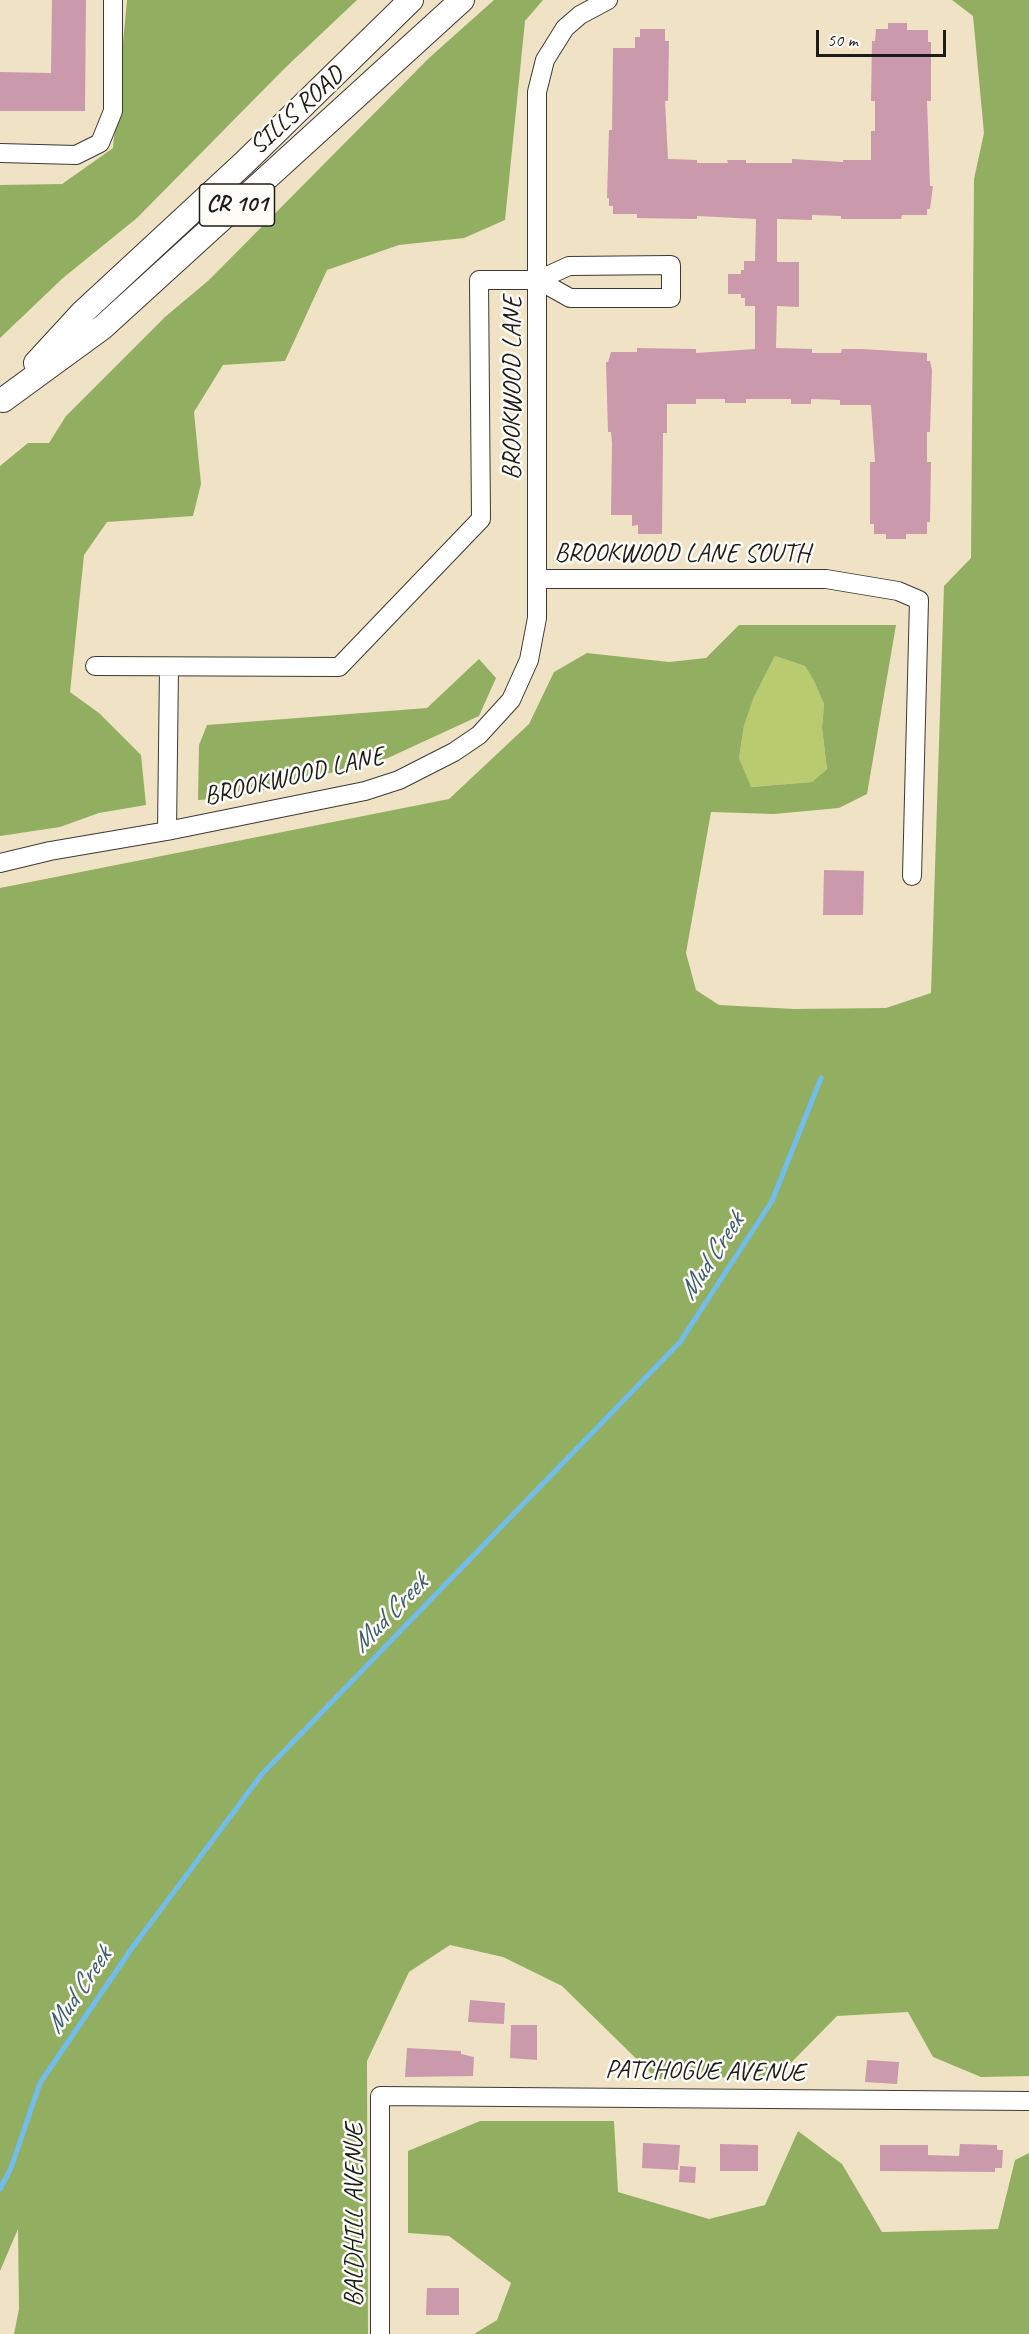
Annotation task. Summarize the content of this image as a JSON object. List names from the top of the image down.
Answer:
{
  "streets": {
    "main road": ["SILLS ROAD", "CR 101"],
    "street": [
      "BROOKWOOD LANE",
      "BROOKWOOD LANE SOUTH",
      "PATCHOGUE AVENUE",
      "BALDHILL AVENUE"
    ]
  },
  "crossings": [
    ["BROOKWOOD LANE", "BROOKWOOD LANE SOUTH"],
    ["PATCHOGUE AVENUE", "BALDHILL AVENUE"]
  ],
  "water": ["Mud Creek"],
  "scale_bar": "50 m"
}
